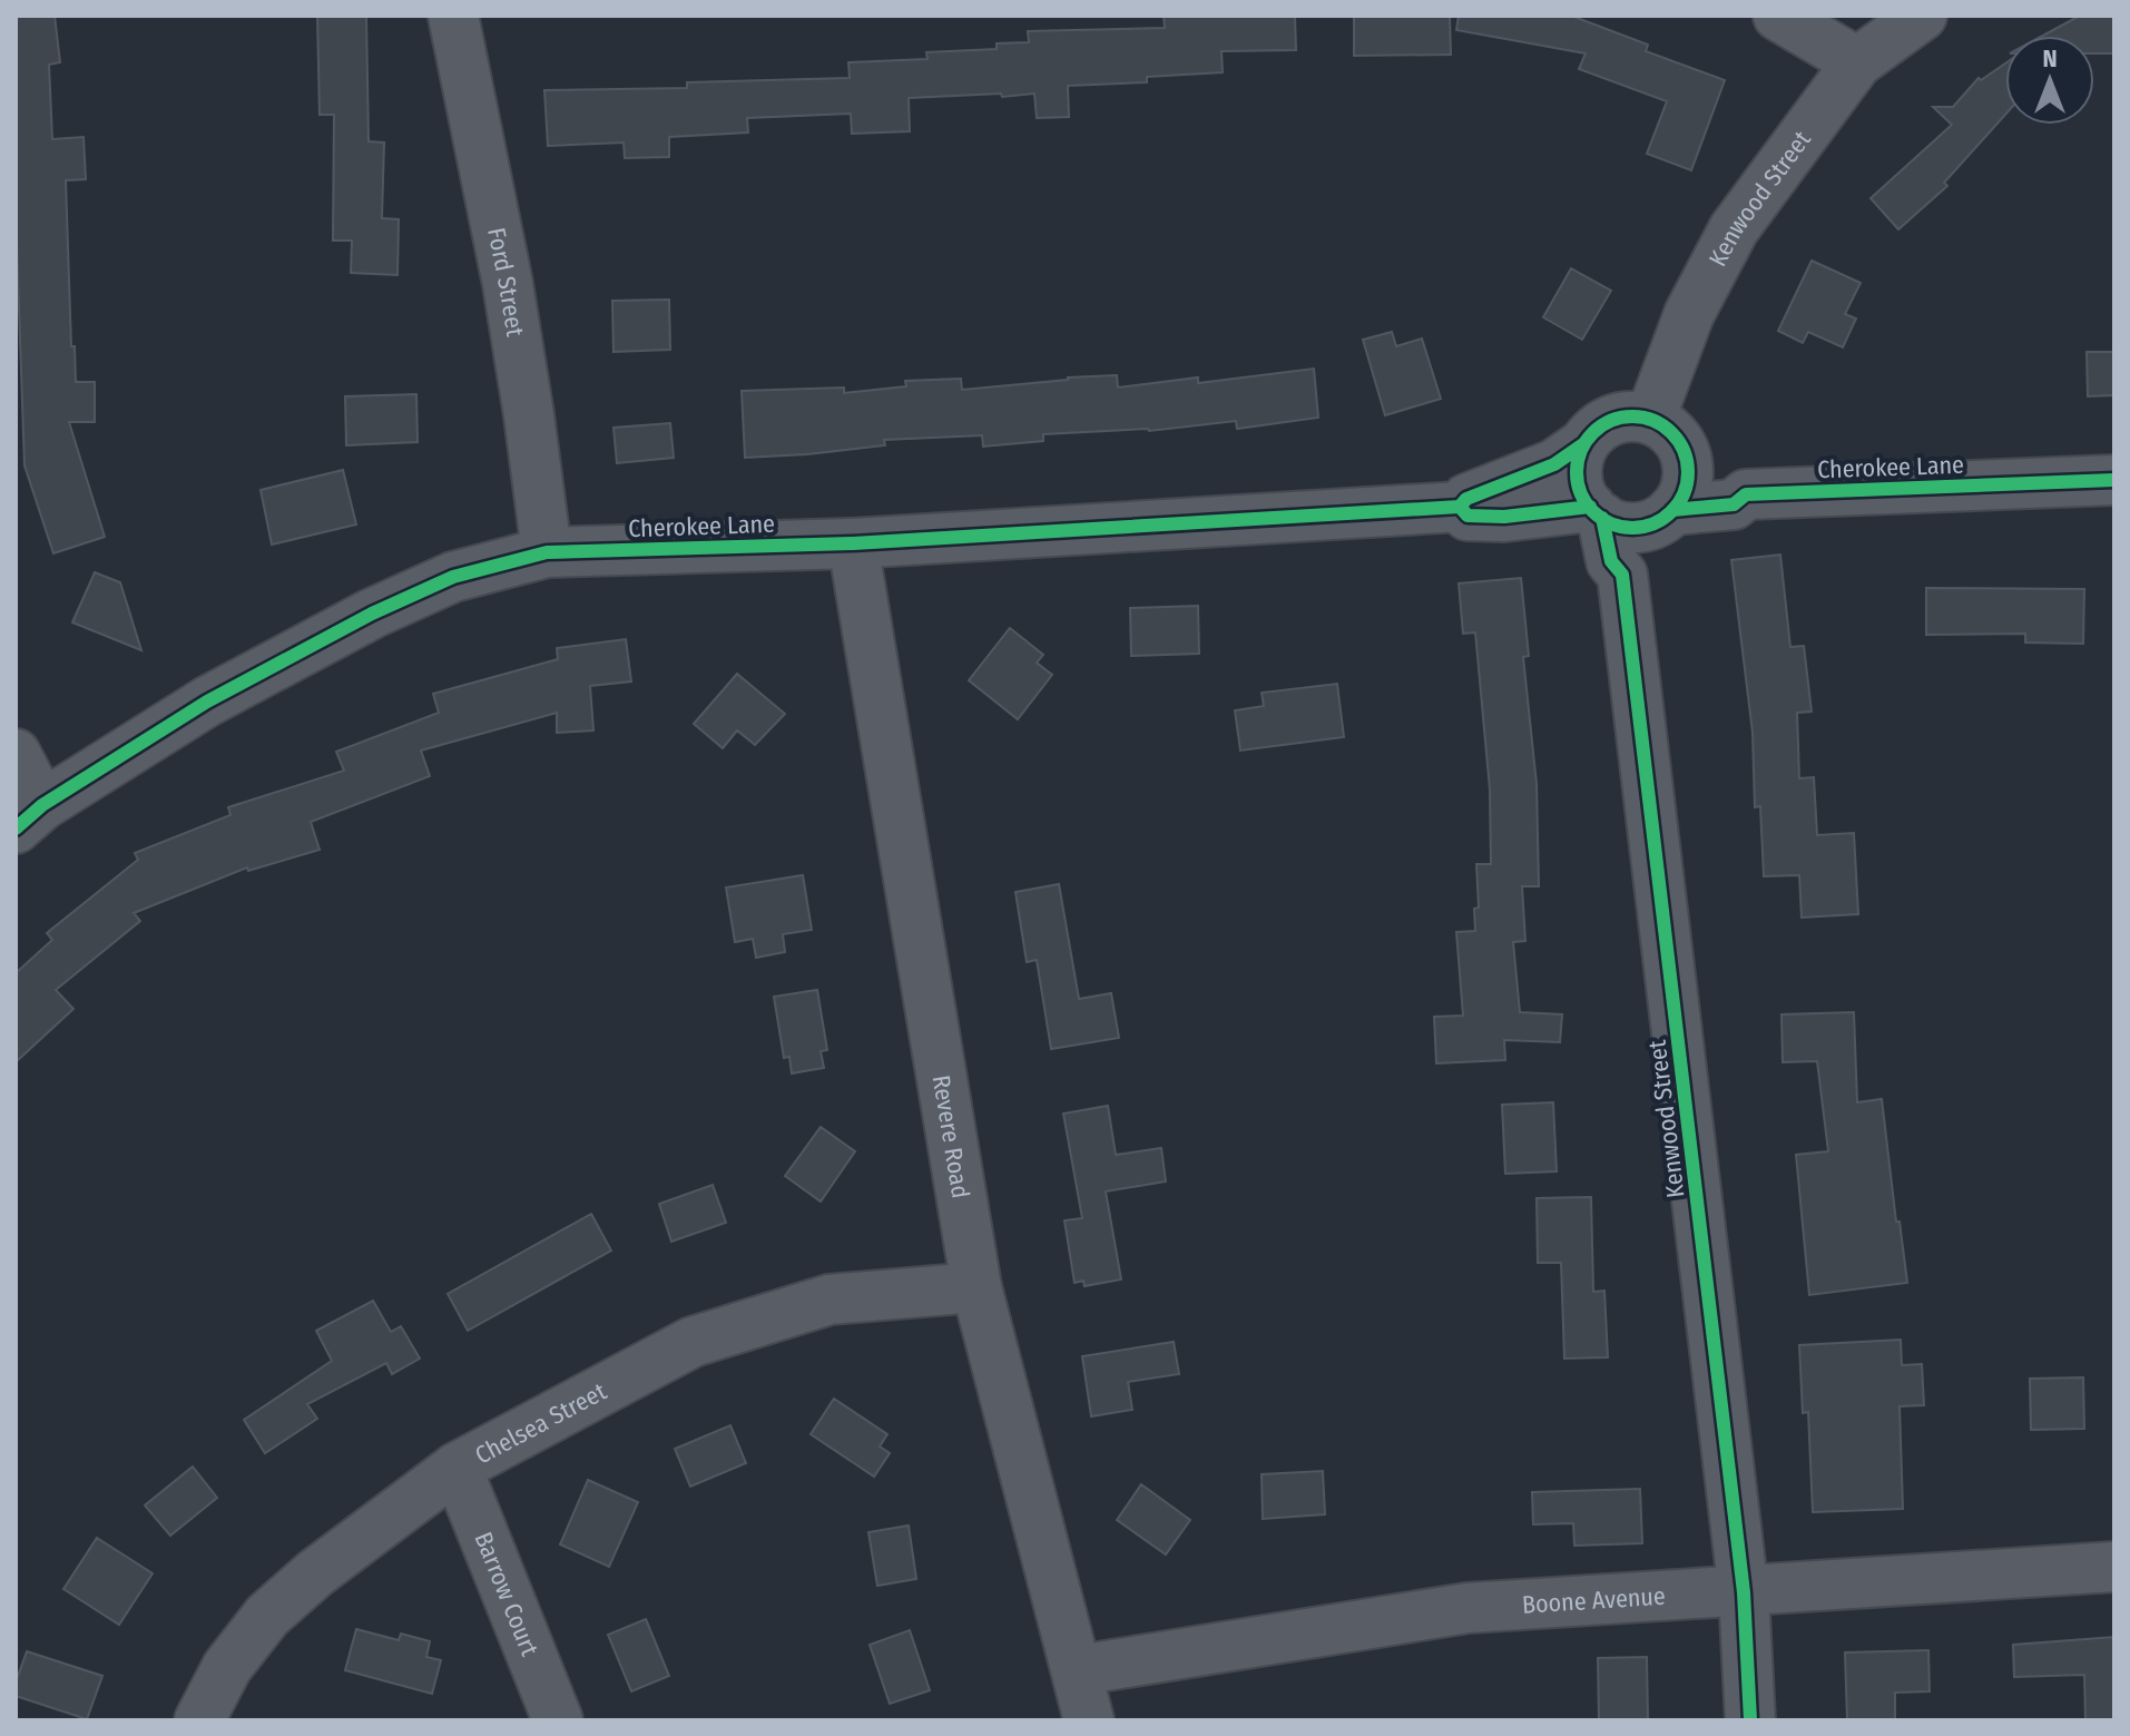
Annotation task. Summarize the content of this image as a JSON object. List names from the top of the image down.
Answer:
{
  "streets": {
    "street": [
      "Kenwood Street",
      "Ford Street",
      "Cherokee Lane",
      "Revere Road",
      "Chelsea Street",
      "Barrow Court",
      "Boone Avenue"
    ]
  },
  "crossings": [
    ["Kenwood Street", "Cherokee Lane"],
    ["Kenwood Street", "Boone Avenue"],
    ["Ford Street", "Cherokee Lane"],
    ["Cherokee Lane", "Revere Road"],
    ["Revere Road", "Chelsea Street"],
    ["Revere Road", "Boone Avenue"],
    ["Chelsea Street", "Barrow Court"]
  ],
  "north": "top"
}
